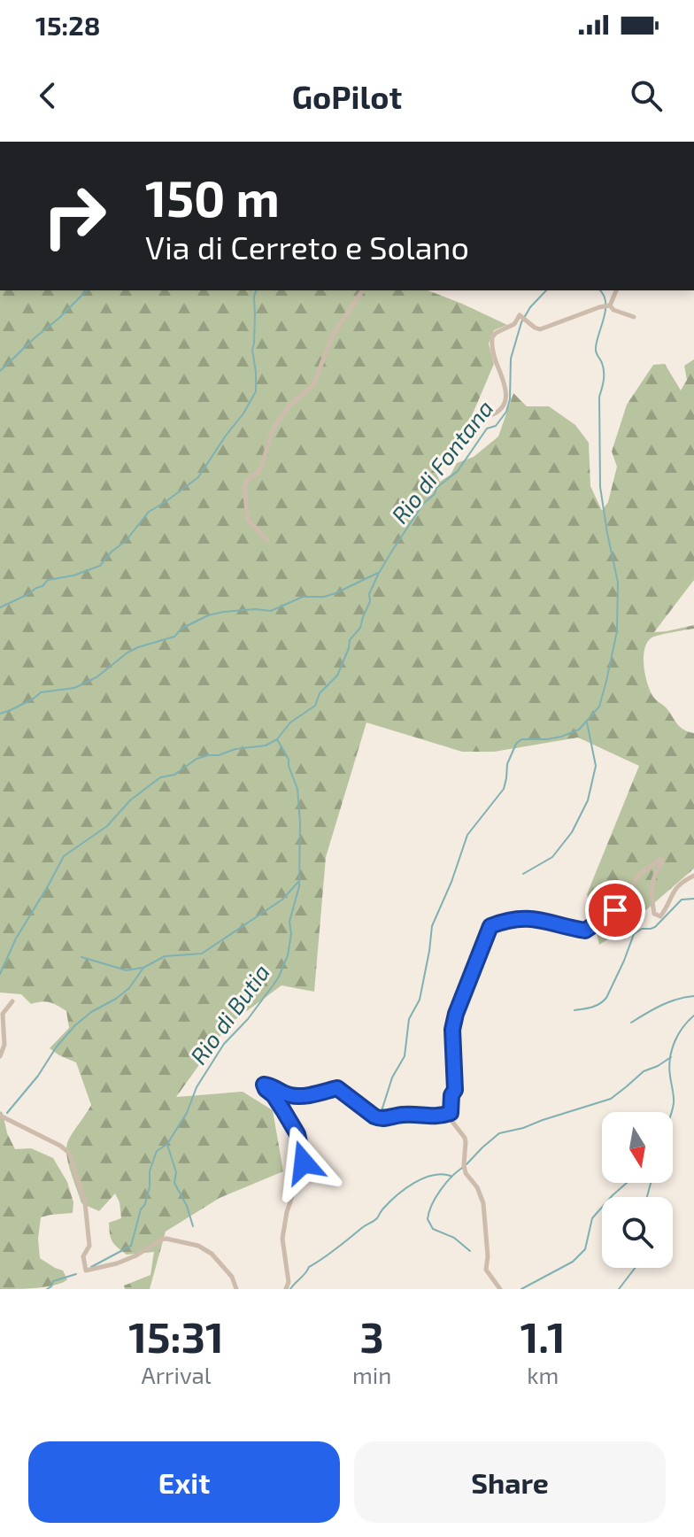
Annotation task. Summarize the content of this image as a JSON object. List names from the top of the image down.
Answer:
{
  "water": ["Rio di Fontana", "Rio di Butia"],
  "north": "bottom",
  "page": {
    "status": "15:28",
    "header": "GoPilot",
    "turn": ["150 m", "Via di Cerreto e Solano"],
    "eta": [
      "15:31",
      "Arrival",
      "3",
      "min",
      "1.1",
      "km"
    ],
    "buttons": ["Exit", "Share"]
  }
}
